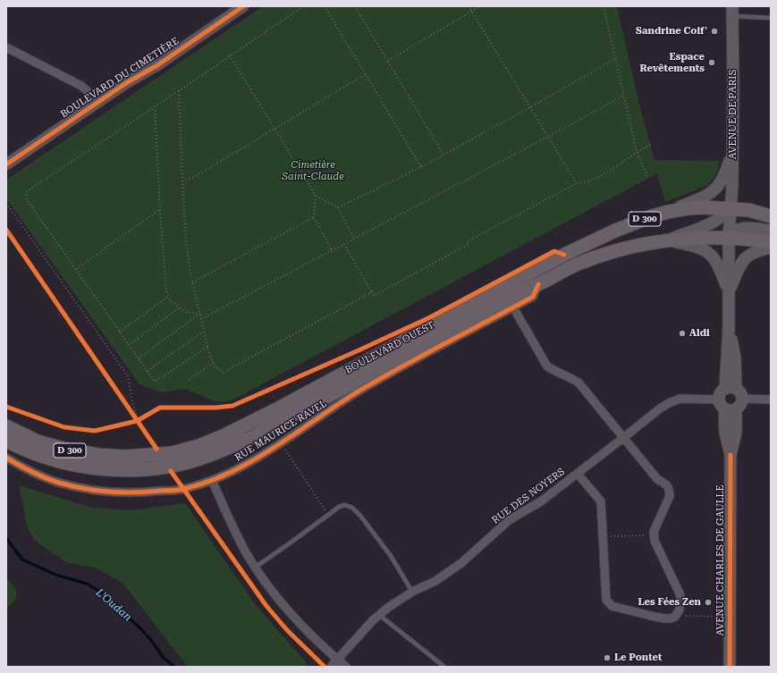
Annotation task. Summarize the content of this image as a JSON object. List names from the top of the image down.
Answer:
{
  "streets": {
    "main road": [
      "AVENUE DE PARIS",
      "D 300",
      "BOULEVARD OUEST",
      "AVENUE CHARLES DE GAULLE"
    ],
    "street": ["BOULEVARD DU CIMETIÈRE", "RUE MAURICE RAVEL", "RUE DES NOYERS"]
  },
  "crossings": [
    ["AVENUE DE PARIS", "BOULEVARD OUEST"],
    ["BOULEVARD OUEST", "RUE MAURICE RAVEL"],
    ["RUE DES NOYERS", "AVENUE CHARLES DE GAULLE"]
  ],
  "water": ["L'Oudan"],
  "parks": ["Cimetière Saint-Claude"],
  "places": [
    "Sandrine Coif'",
    "Espace Revêtements",
    "Aldi",
    "Les Fées Zen",
    "Le Pontet"
  ]
}
